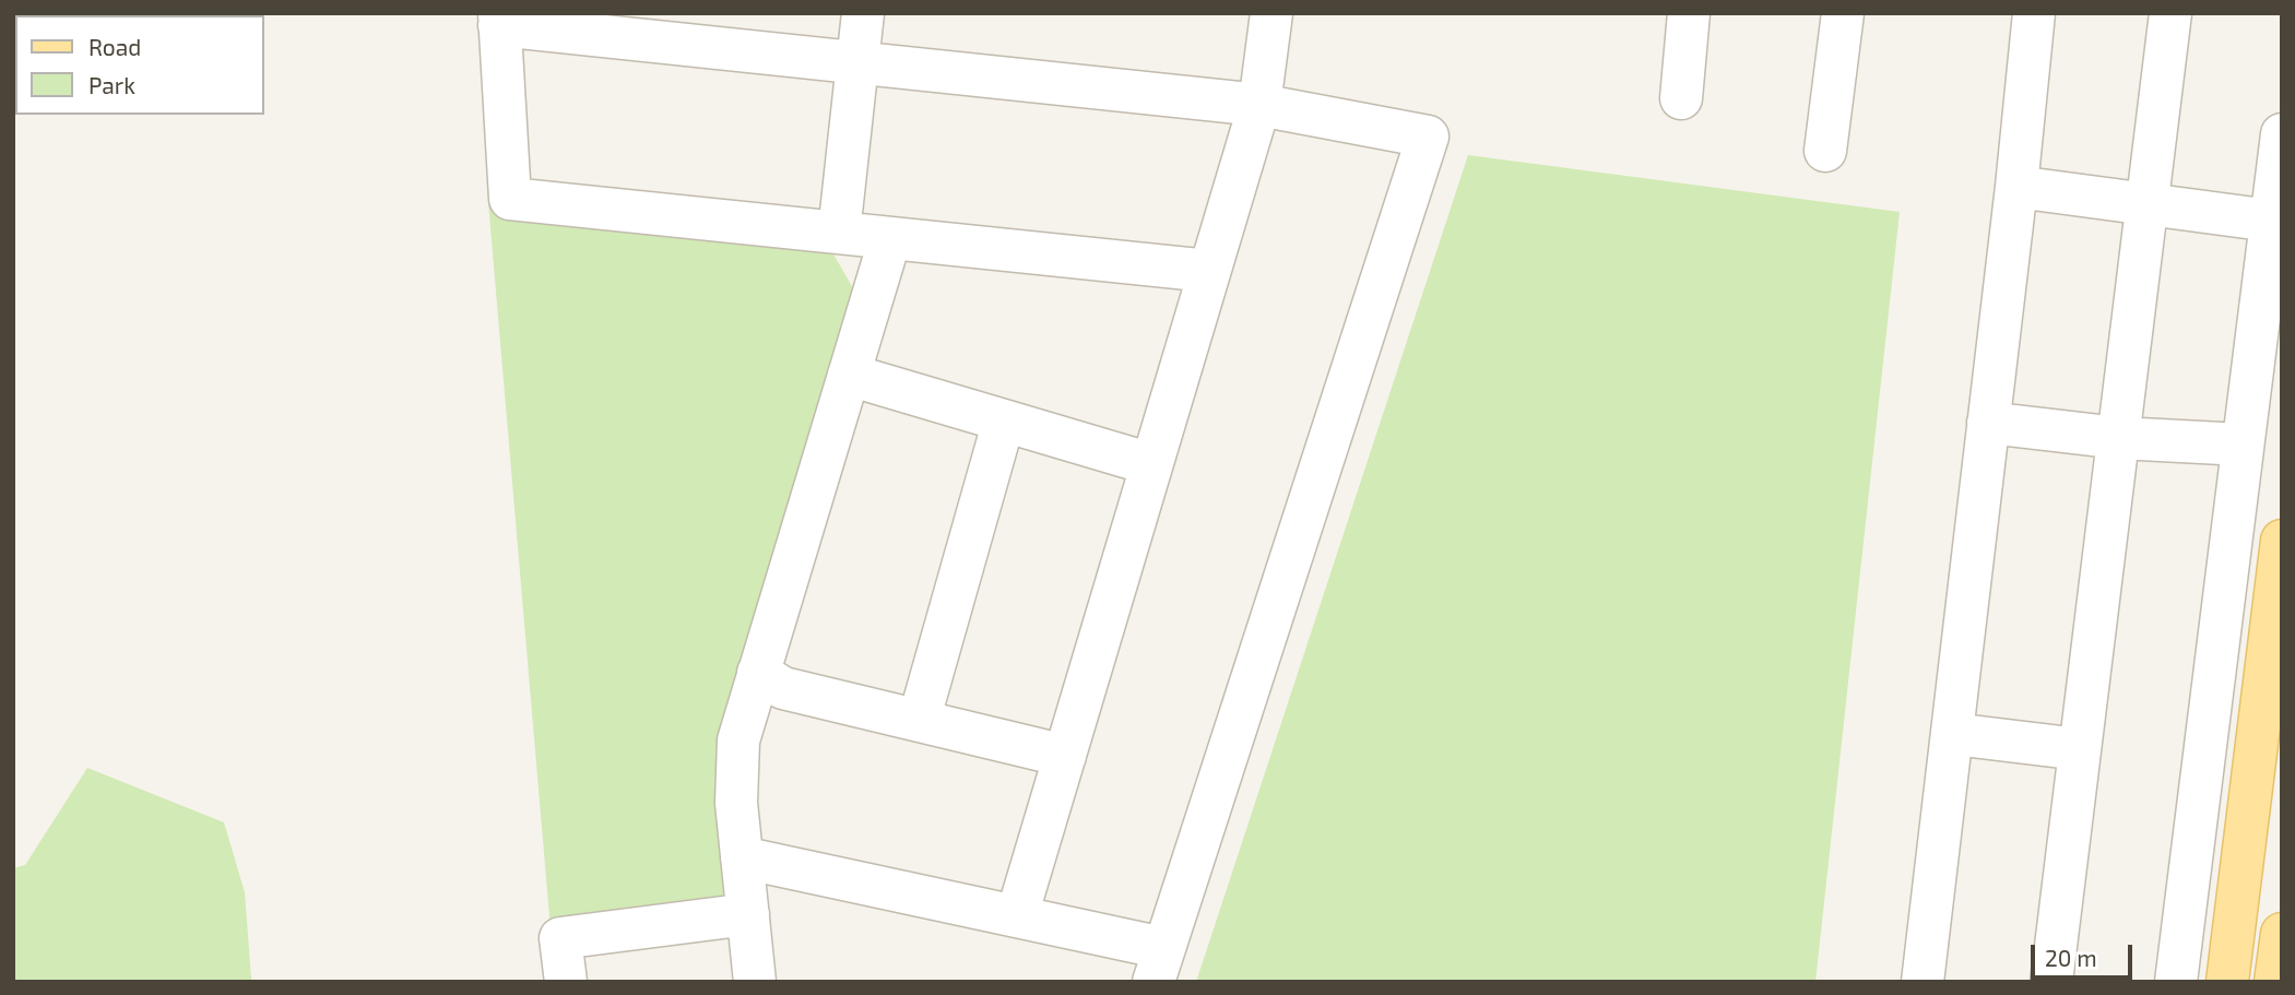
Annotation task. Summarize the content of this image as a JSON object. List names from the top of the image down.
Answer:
{
  "legend": ["Road", "Park"],
  "scale_bar": "20 m"
}
